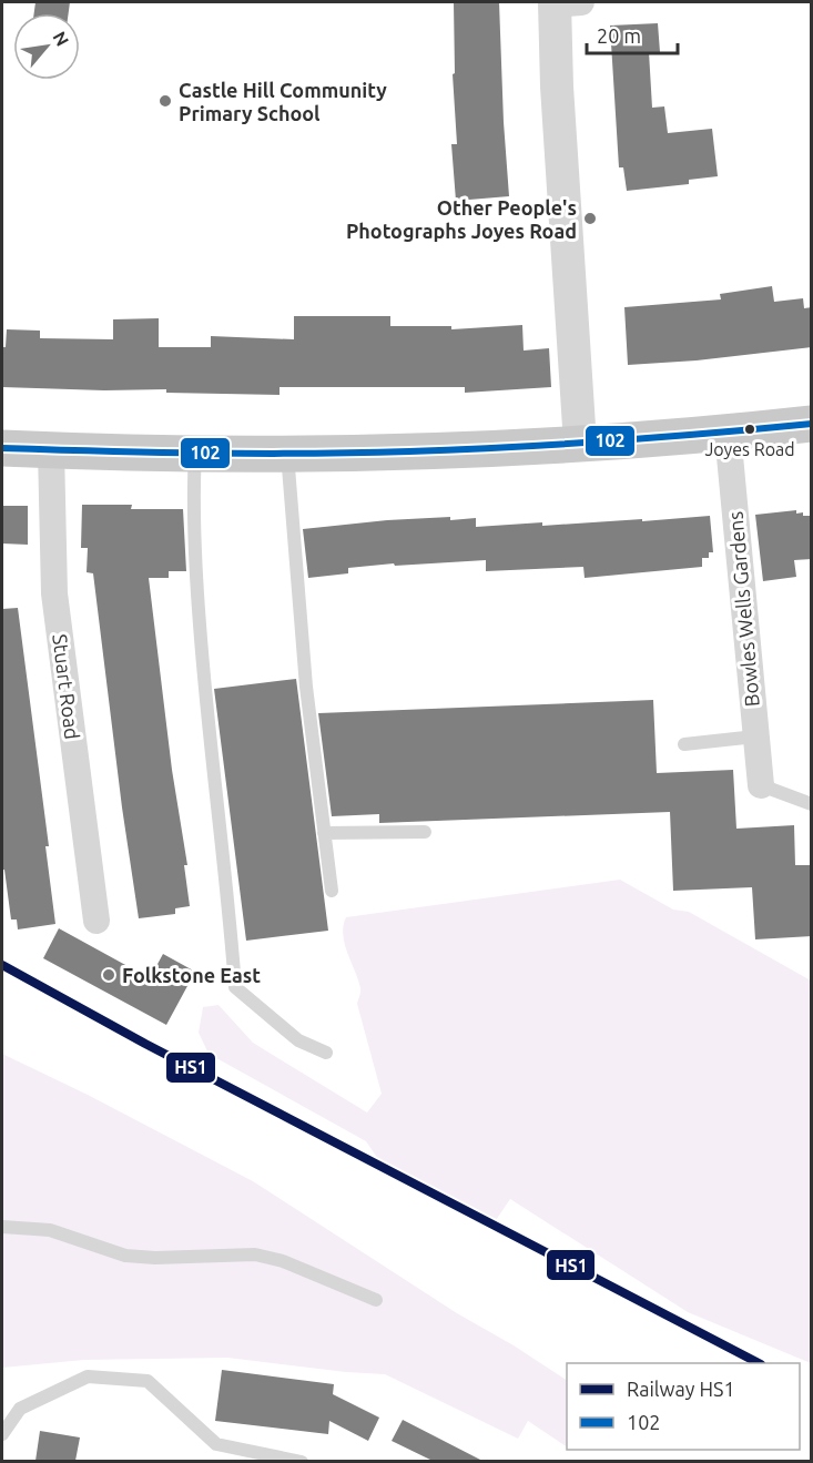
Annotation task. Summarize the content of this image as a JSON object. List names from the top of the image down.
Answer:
{
  "streets": {
    "street": ["Bowles Wells Gardens", "Stuart Road"]
  },
  "places": [
    "Castle Hill Community Primary School",
    "Other People's Photographs Joyes Road",
    "Joyes Road",
    "Folkstone East"
  ],
  "lines": ["transit line 102", "rail line HS1"],
  "legend": ["Railway HS1", "102"],
  "scale_bar": "20 m",
  "north": "top right"
}
